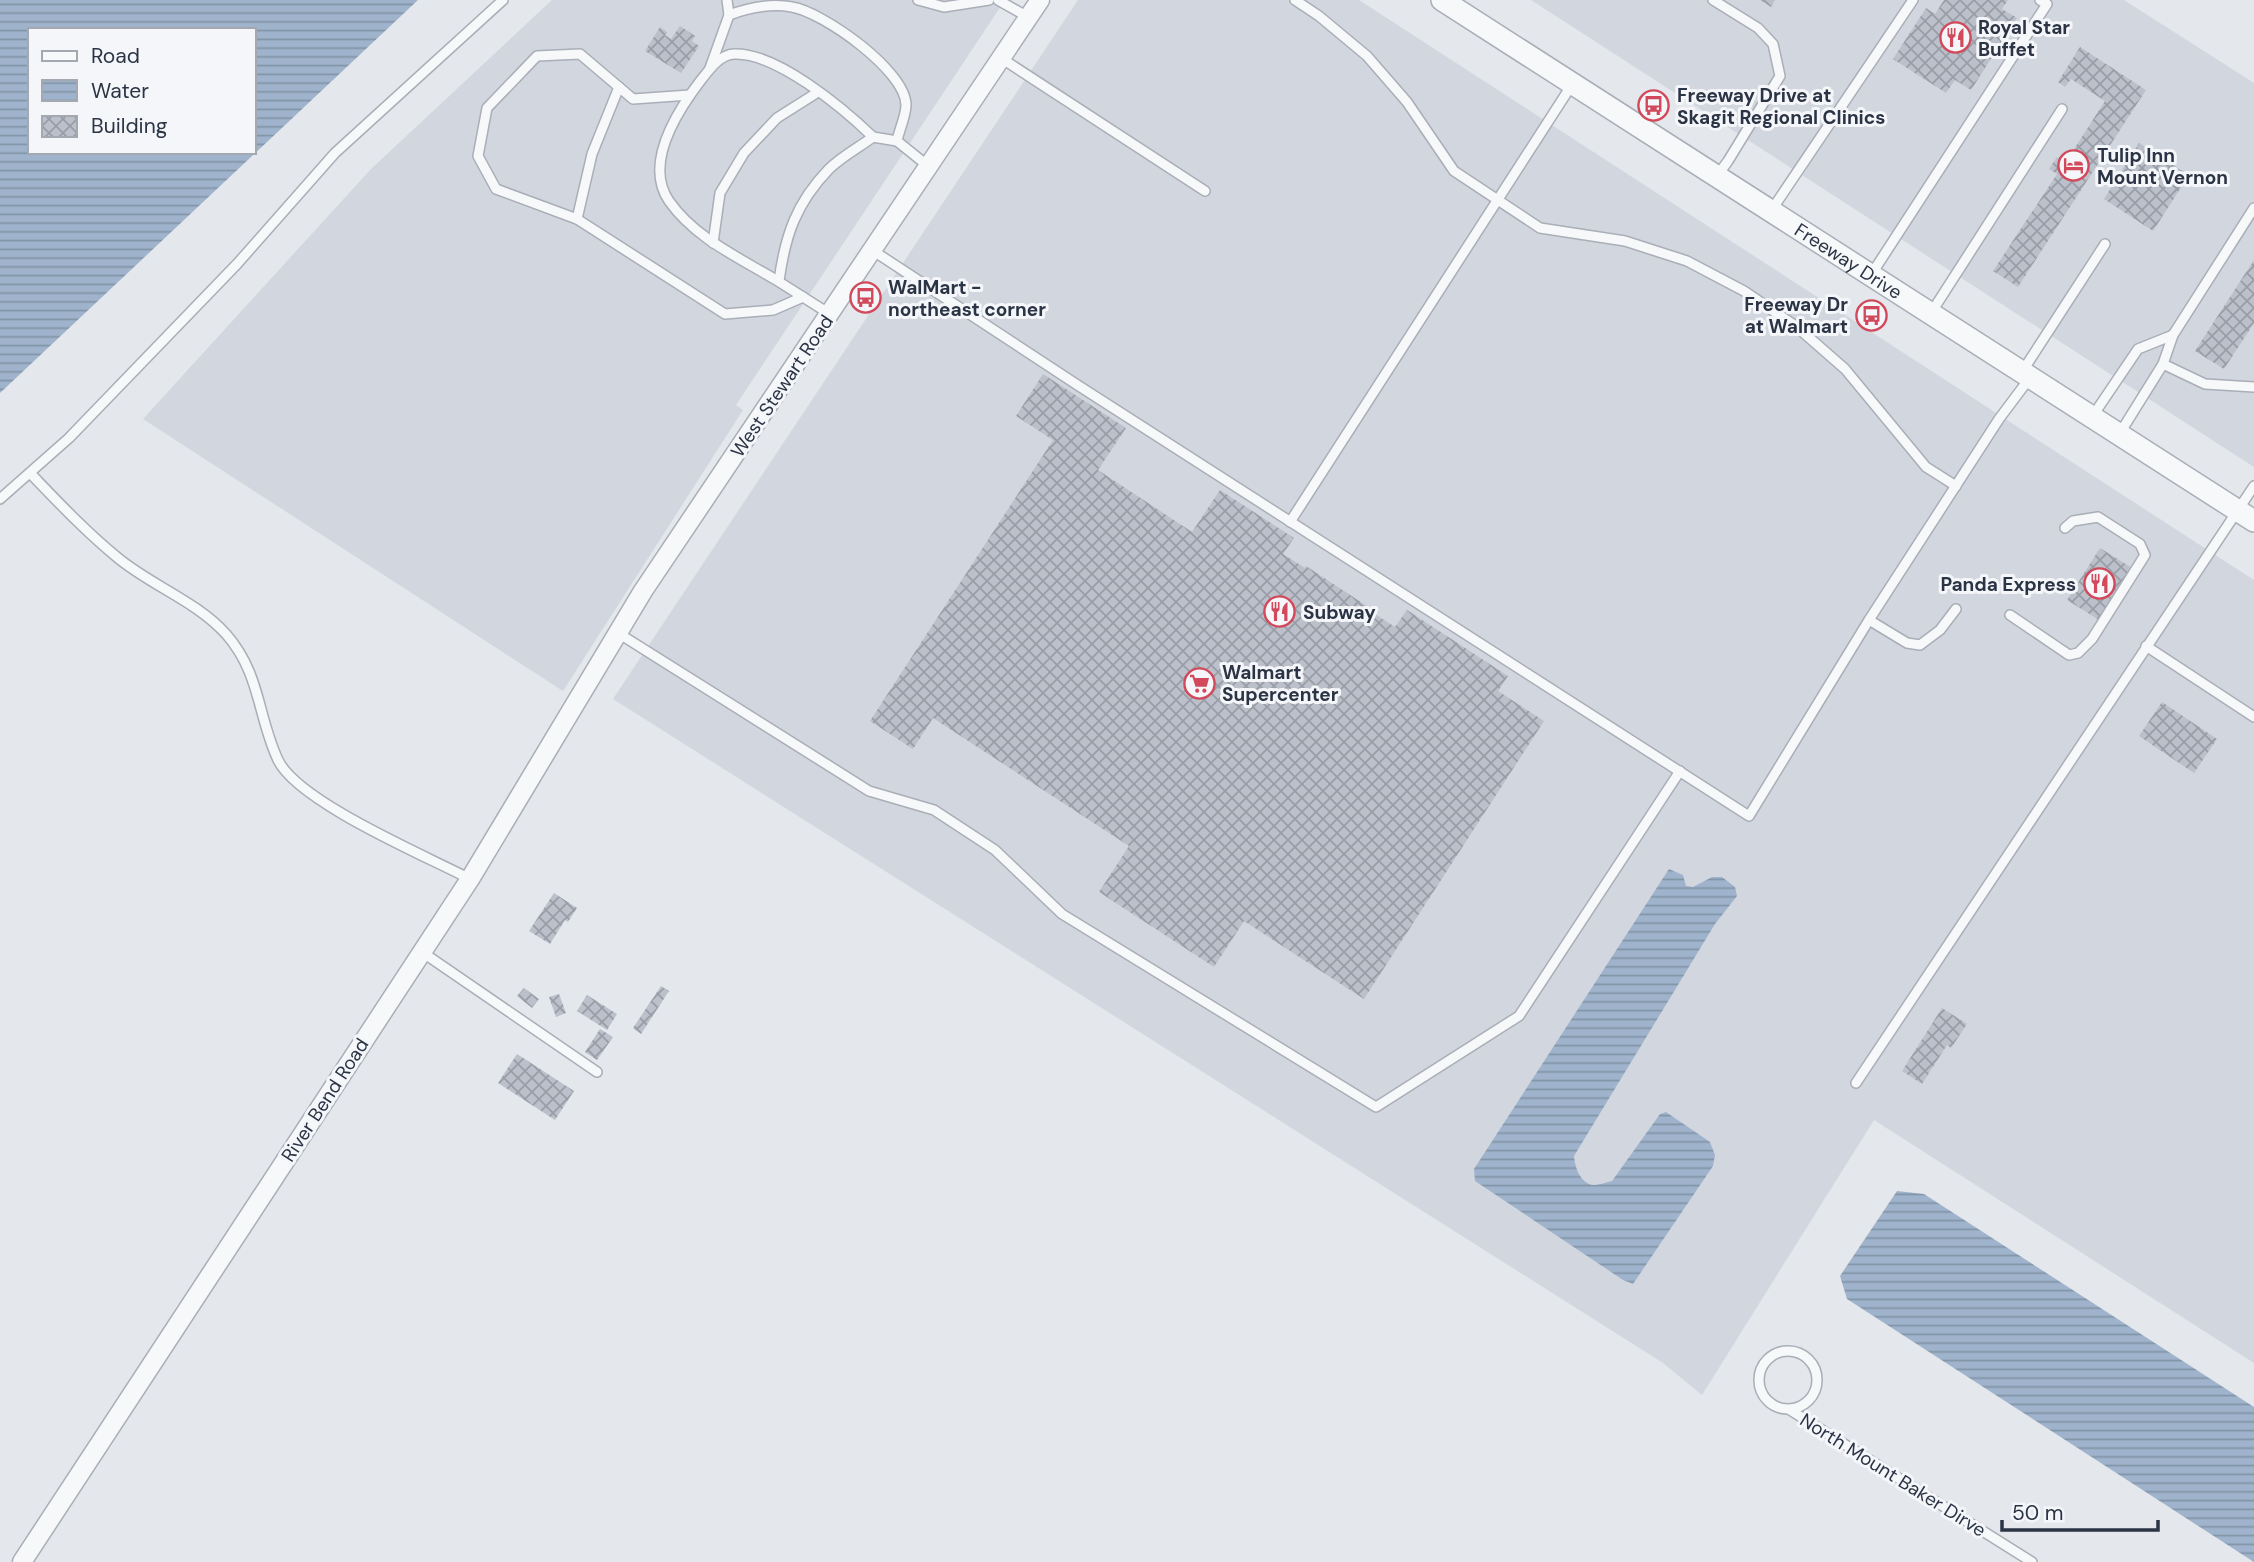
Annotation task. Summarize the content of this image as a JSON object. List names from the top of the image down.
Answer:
{
  "streets": {
    "street": ["Freeway Drive", "West Stewart Road", "River Bend Road"],
    "lane": ["North Mount Baker Dirve"]
  },
  "crossings": [
    ["West Stewart Road", "River Bend Road"]
  ],
  "places": {
    "restaurant": ["Royal Star Buffet", "Panda Express", "Subway"],
    "bus stop": ["Freeway Drive at Skagit Regional Clinics", "WalMart - northeast corner", "Freeway Dr at Walmart"],
    "hotel": ["Tulip Inn Mount Vernon"],
    "supermarket": ["Walmart Supercenter"]
  },
  "legend": ["Road", "Water", "Building"],
  "scale_bar": "50 m"
}
